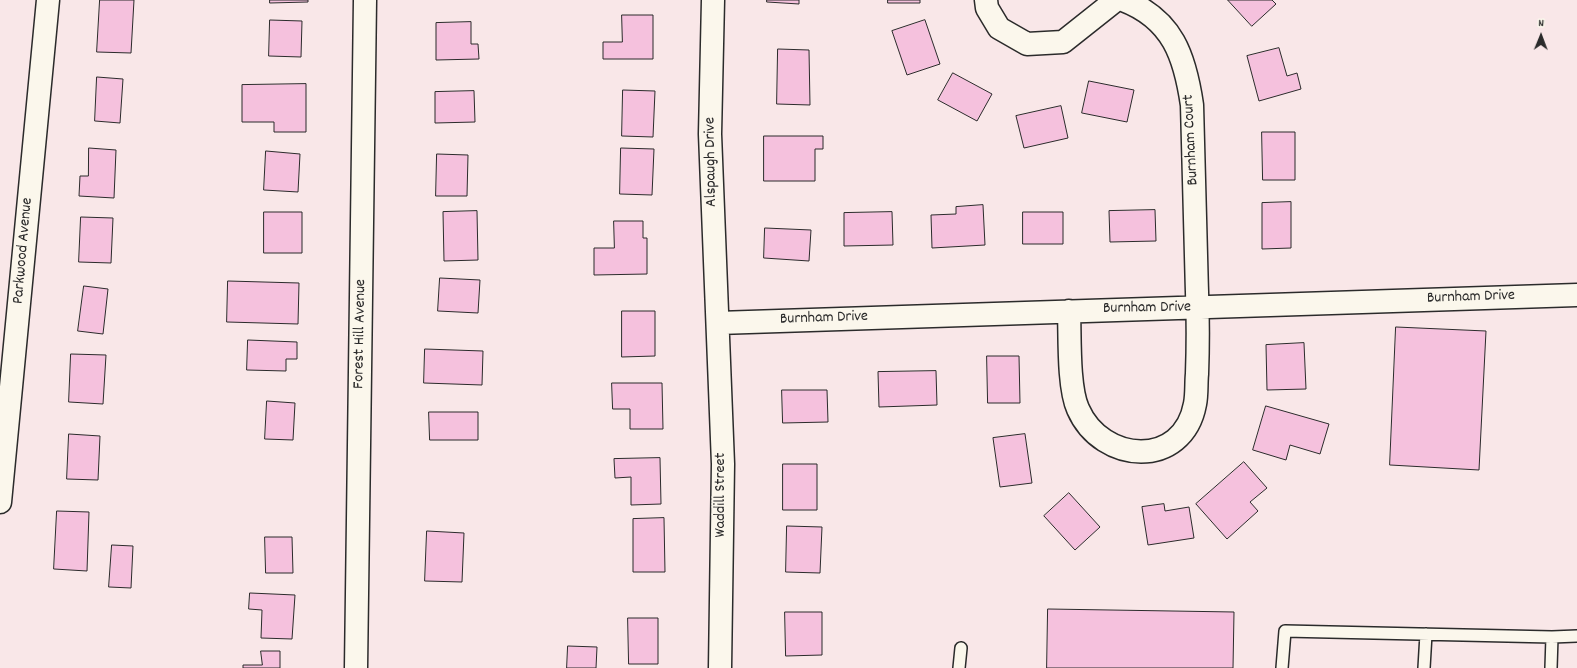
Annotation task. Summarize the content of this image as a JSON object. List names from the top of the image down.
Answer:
{
  "streets": {
    "street": [
      "Burnham Court",
      "Alspaugh Drive",
      "Parkwood Avenue",
      "Burnham Drive",
      "Forest Hill Avenue",
      "Waddill Street"
    ]
  },
  "crossings": [
    ["Burnham Court", "Burnham Drive"],
    ["Alspaugh Drive", "Burnham Drive"],
    ["Alspaugh Drive", "Waddill Street"],
    ["Burnham Drive", "Waddill Street"]
  ],
  "north": "top"
}
